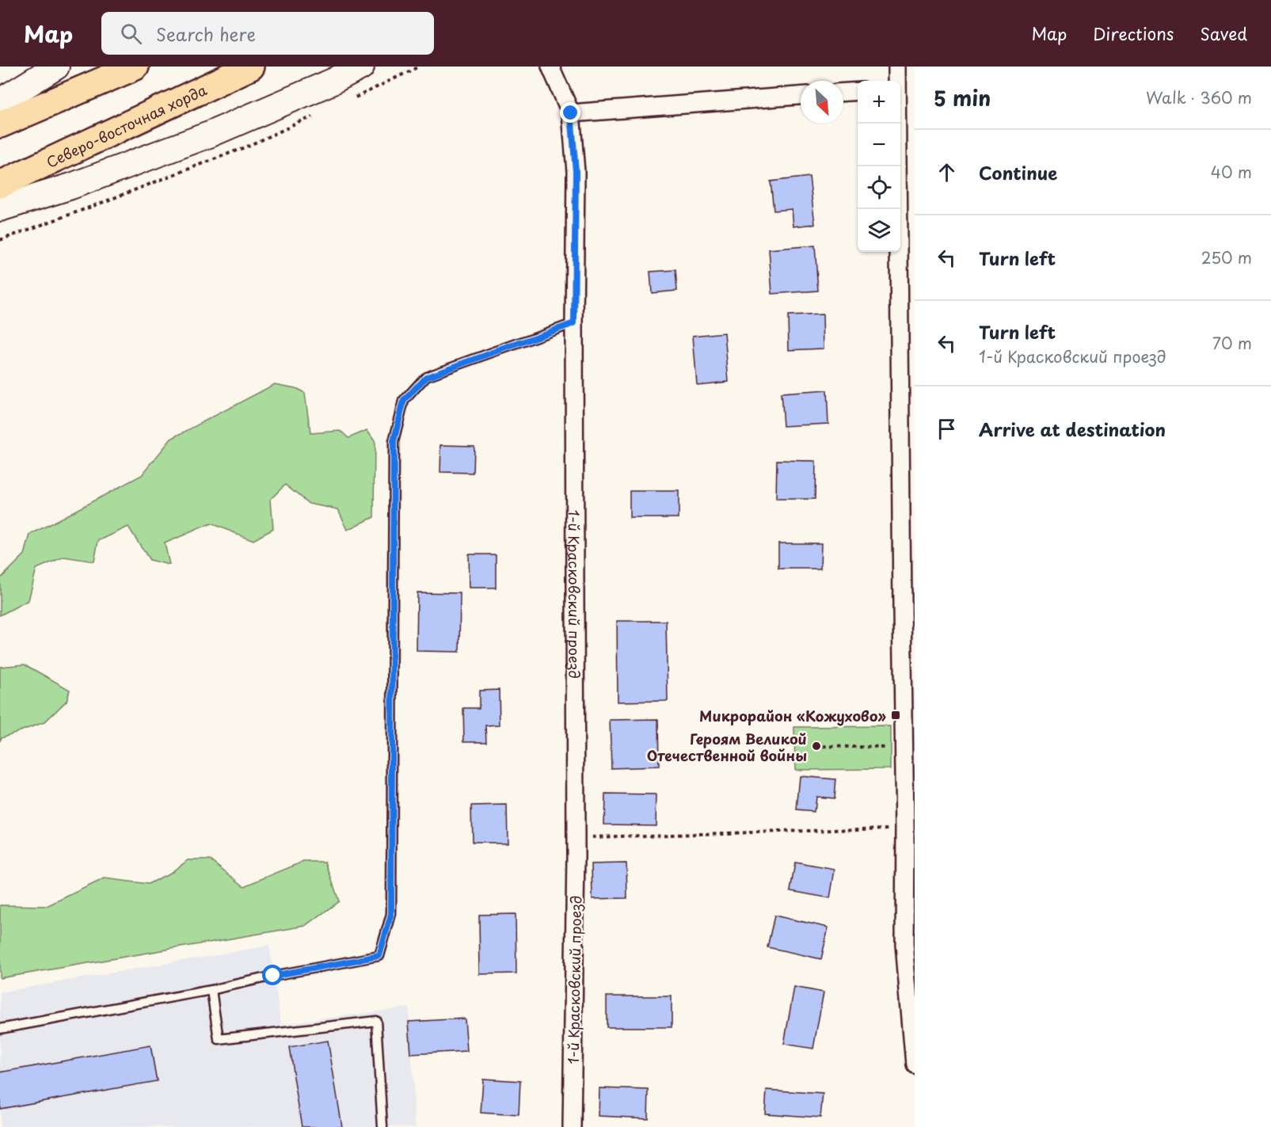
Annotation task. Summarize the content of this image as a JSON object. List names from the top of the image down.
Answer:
{
  "streets": {
    "highway": ["Северо-восточная хорда"],
    "street": ["1-й Красковский проезд"]
  },
  "places": {
    "transit": ["Микрорайон «Кожухово»"],
    "other": ["Героям Великой Отечественной войны"]
  },
  "north": "bottom right",
  "page": {
    "header": "Map",
    "search": "Search here",
    "nav": ["Map", "Directions", "Saved"],
    "heading": ["5 min", "Walk · 360 m"],
    "map_buttons": ["+", "−"],
    "list": [
      ["Continue", "40 m"],
      ["Turn left", "250 m"],
      ["Turn left", "1-й Красковский проезд", "70 m"],
      "Arrive at destination"
    ]
  }
}
